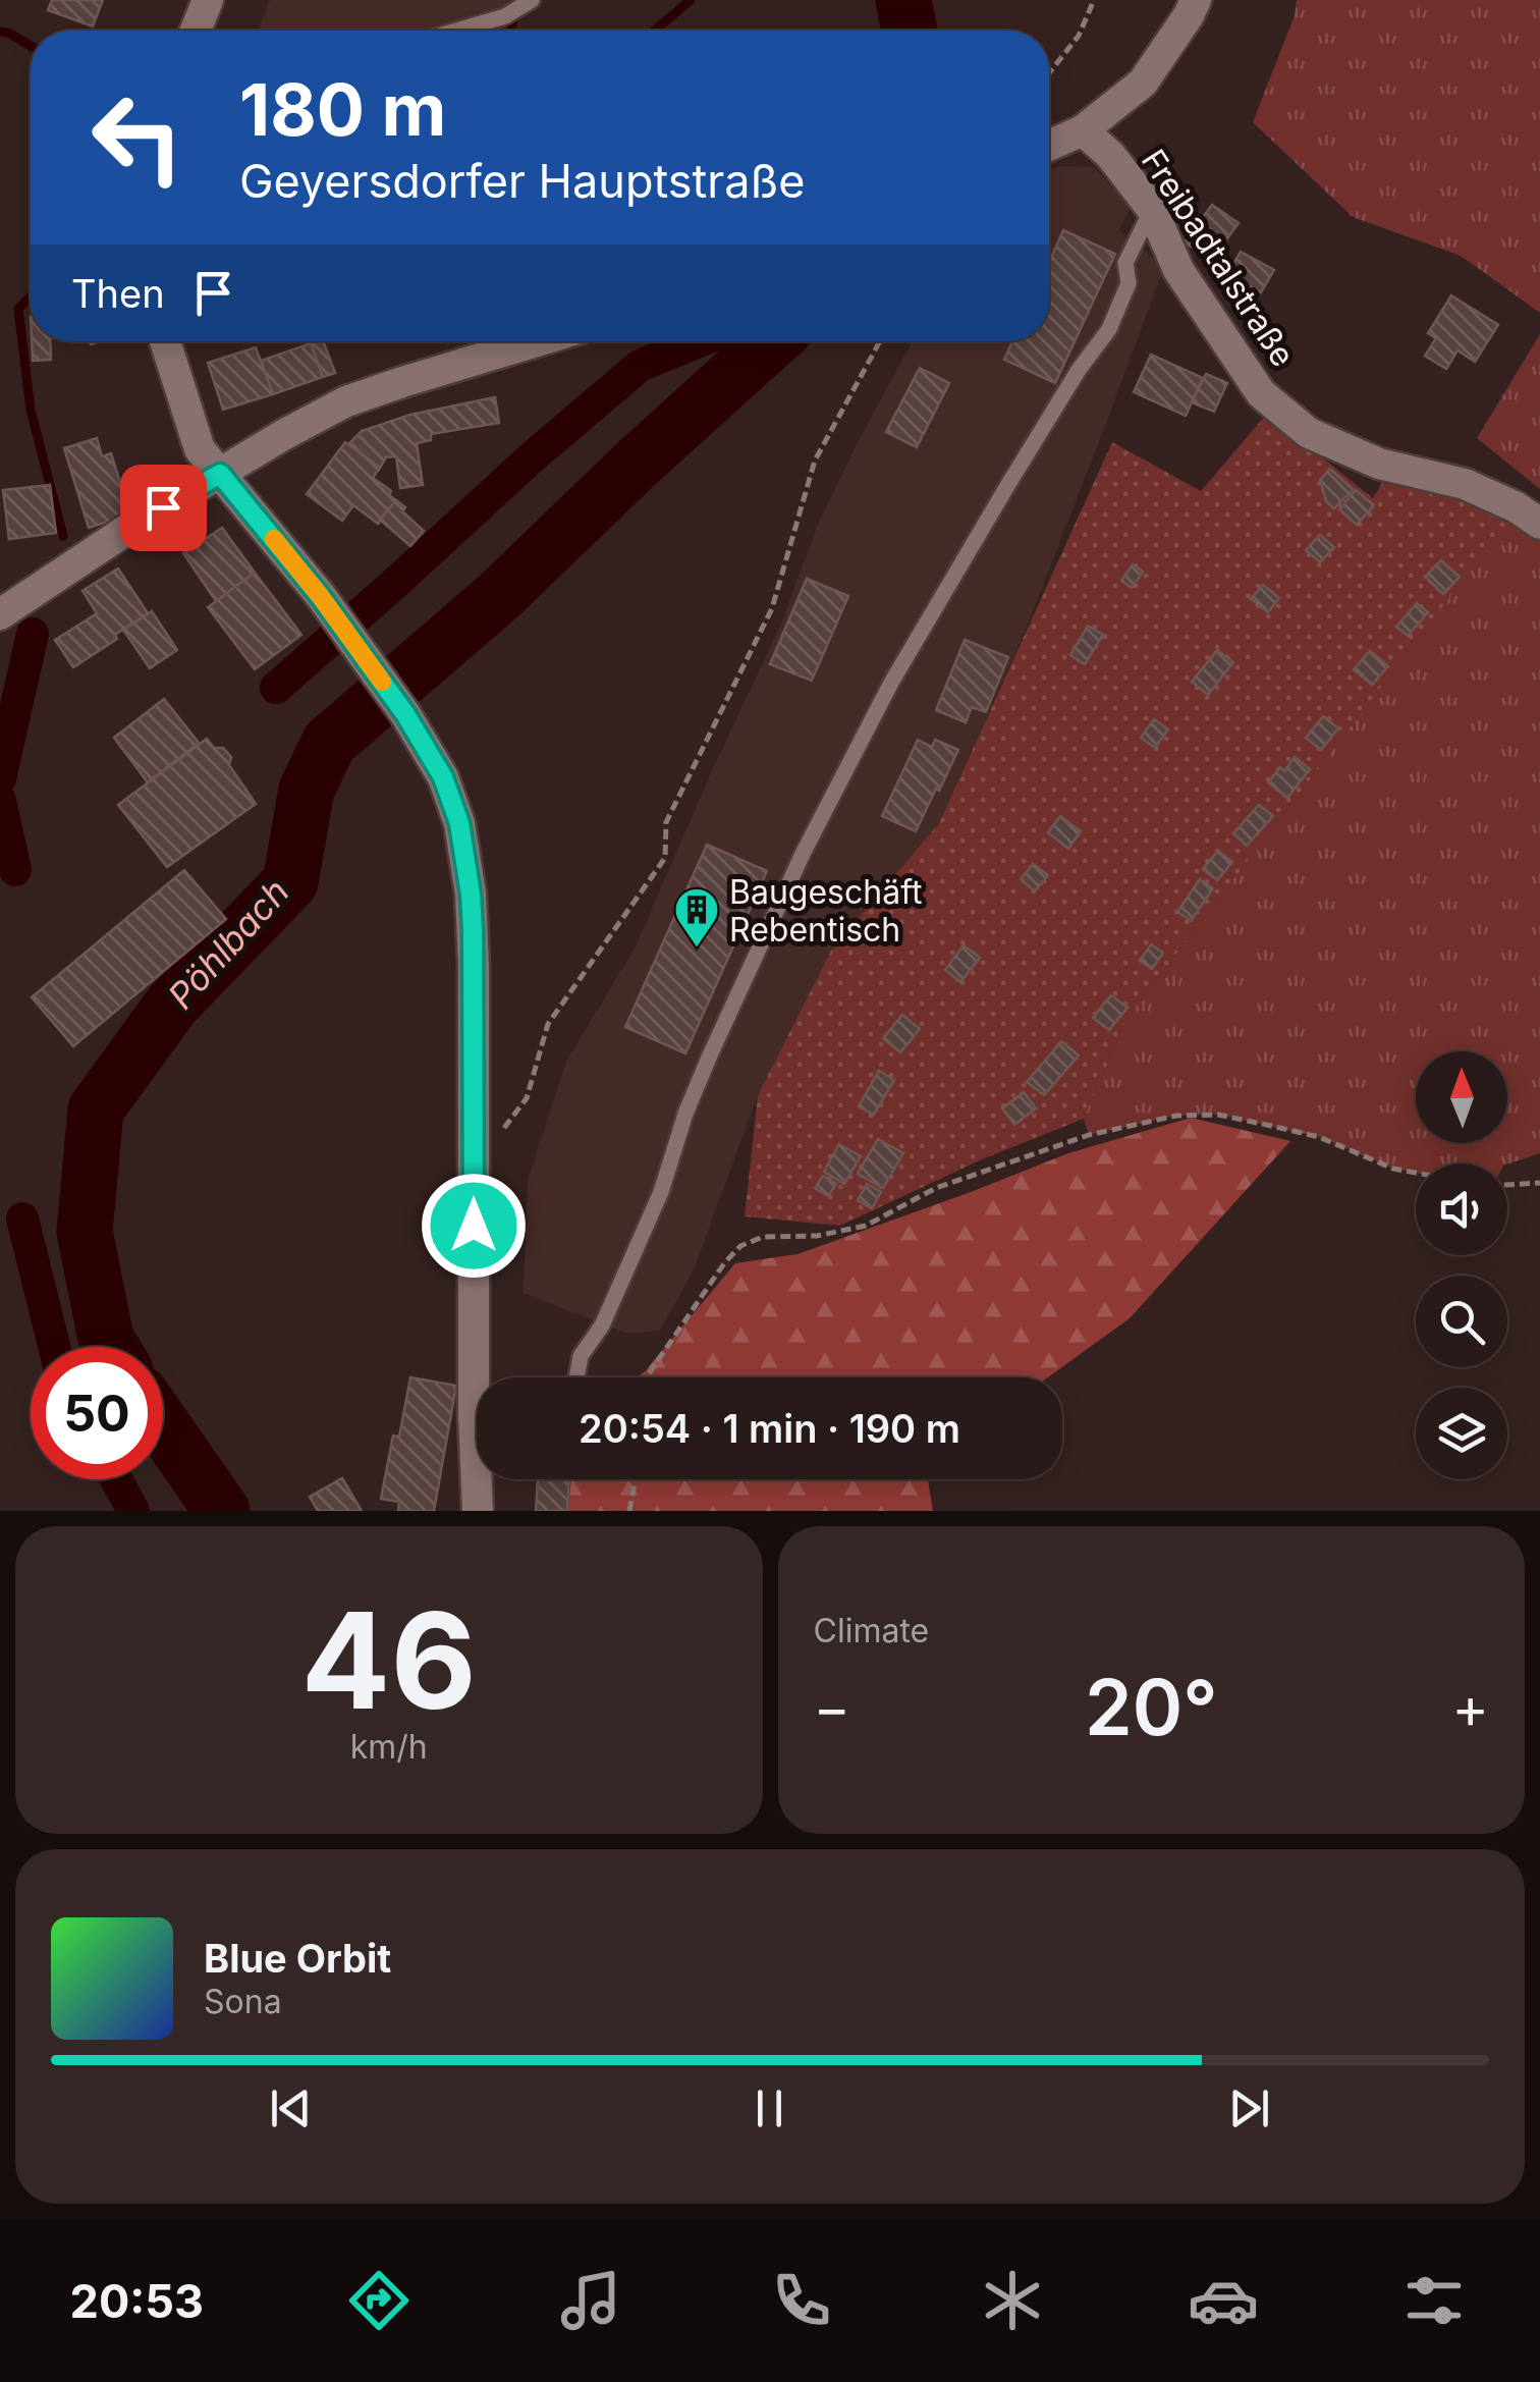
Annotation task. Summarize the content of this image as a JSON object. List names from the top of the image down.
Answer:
{
  "streets": {
    "main road": ["Freibadtalstraße"]
  },
  "water": ["Pöhlbach"],
  "places": {
    "building": ["Baugeschäft Rebentisch"]
  },
  "north": "top",
  "page": {
    "turn": ["180 m", "Geyersdorfer Hauptstraße"],
    "then": "Then",
    "limit": "50",
    "trip": "20:54 · 1 min · 190 m",
    "tile": [
      ["46", "km/h"],
      "Climate"
    ],
    "heat": ["−", "20°", "+"],
    "song": ["Blue Orbit", "Sona"],
    "tabs": "20:53"
  }
}
